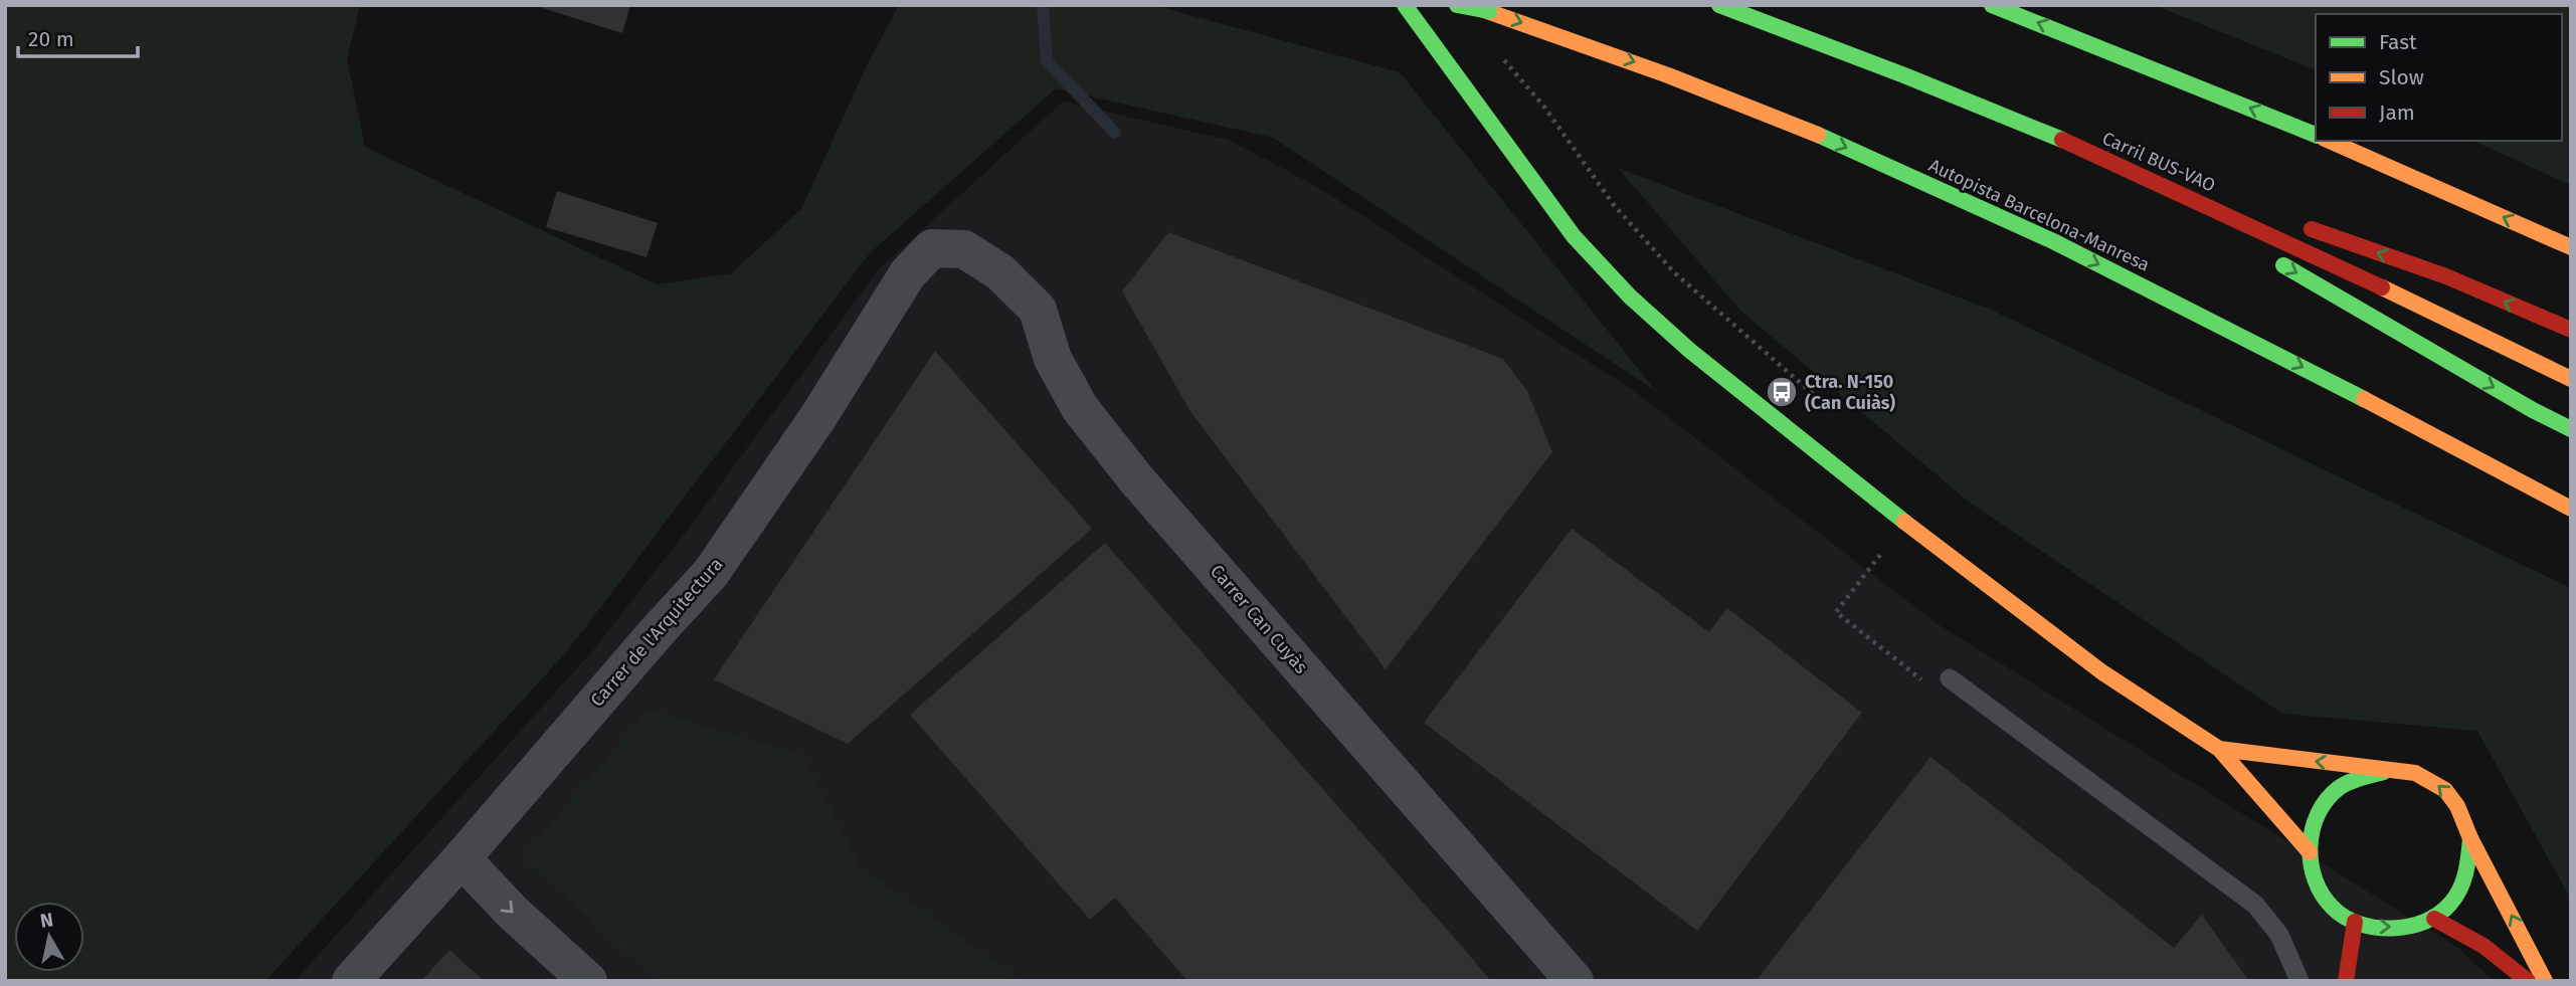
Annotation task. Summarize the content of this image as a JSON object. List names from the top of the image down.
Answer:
{
  "streets": {
    "main road": ["Carril BUS-VAO", "Autopista Barcelona-Manresa"],
    "street": ["Carrer Can Cuyàs", "Carrer de l'Arquitectura"]
  },
  "crossings": [
    ["Carrer Can Cuyàs", "Carrer de l'Arquitectura"]
  ],
  "places": {
    "bus stop": ["Ctra. N-150 (Can Cuiàs)"]
  },
  "legend": ["Fast", "Slow", "Jam"],
  "scale_bar": "20 m",
  "north": "top"
}
